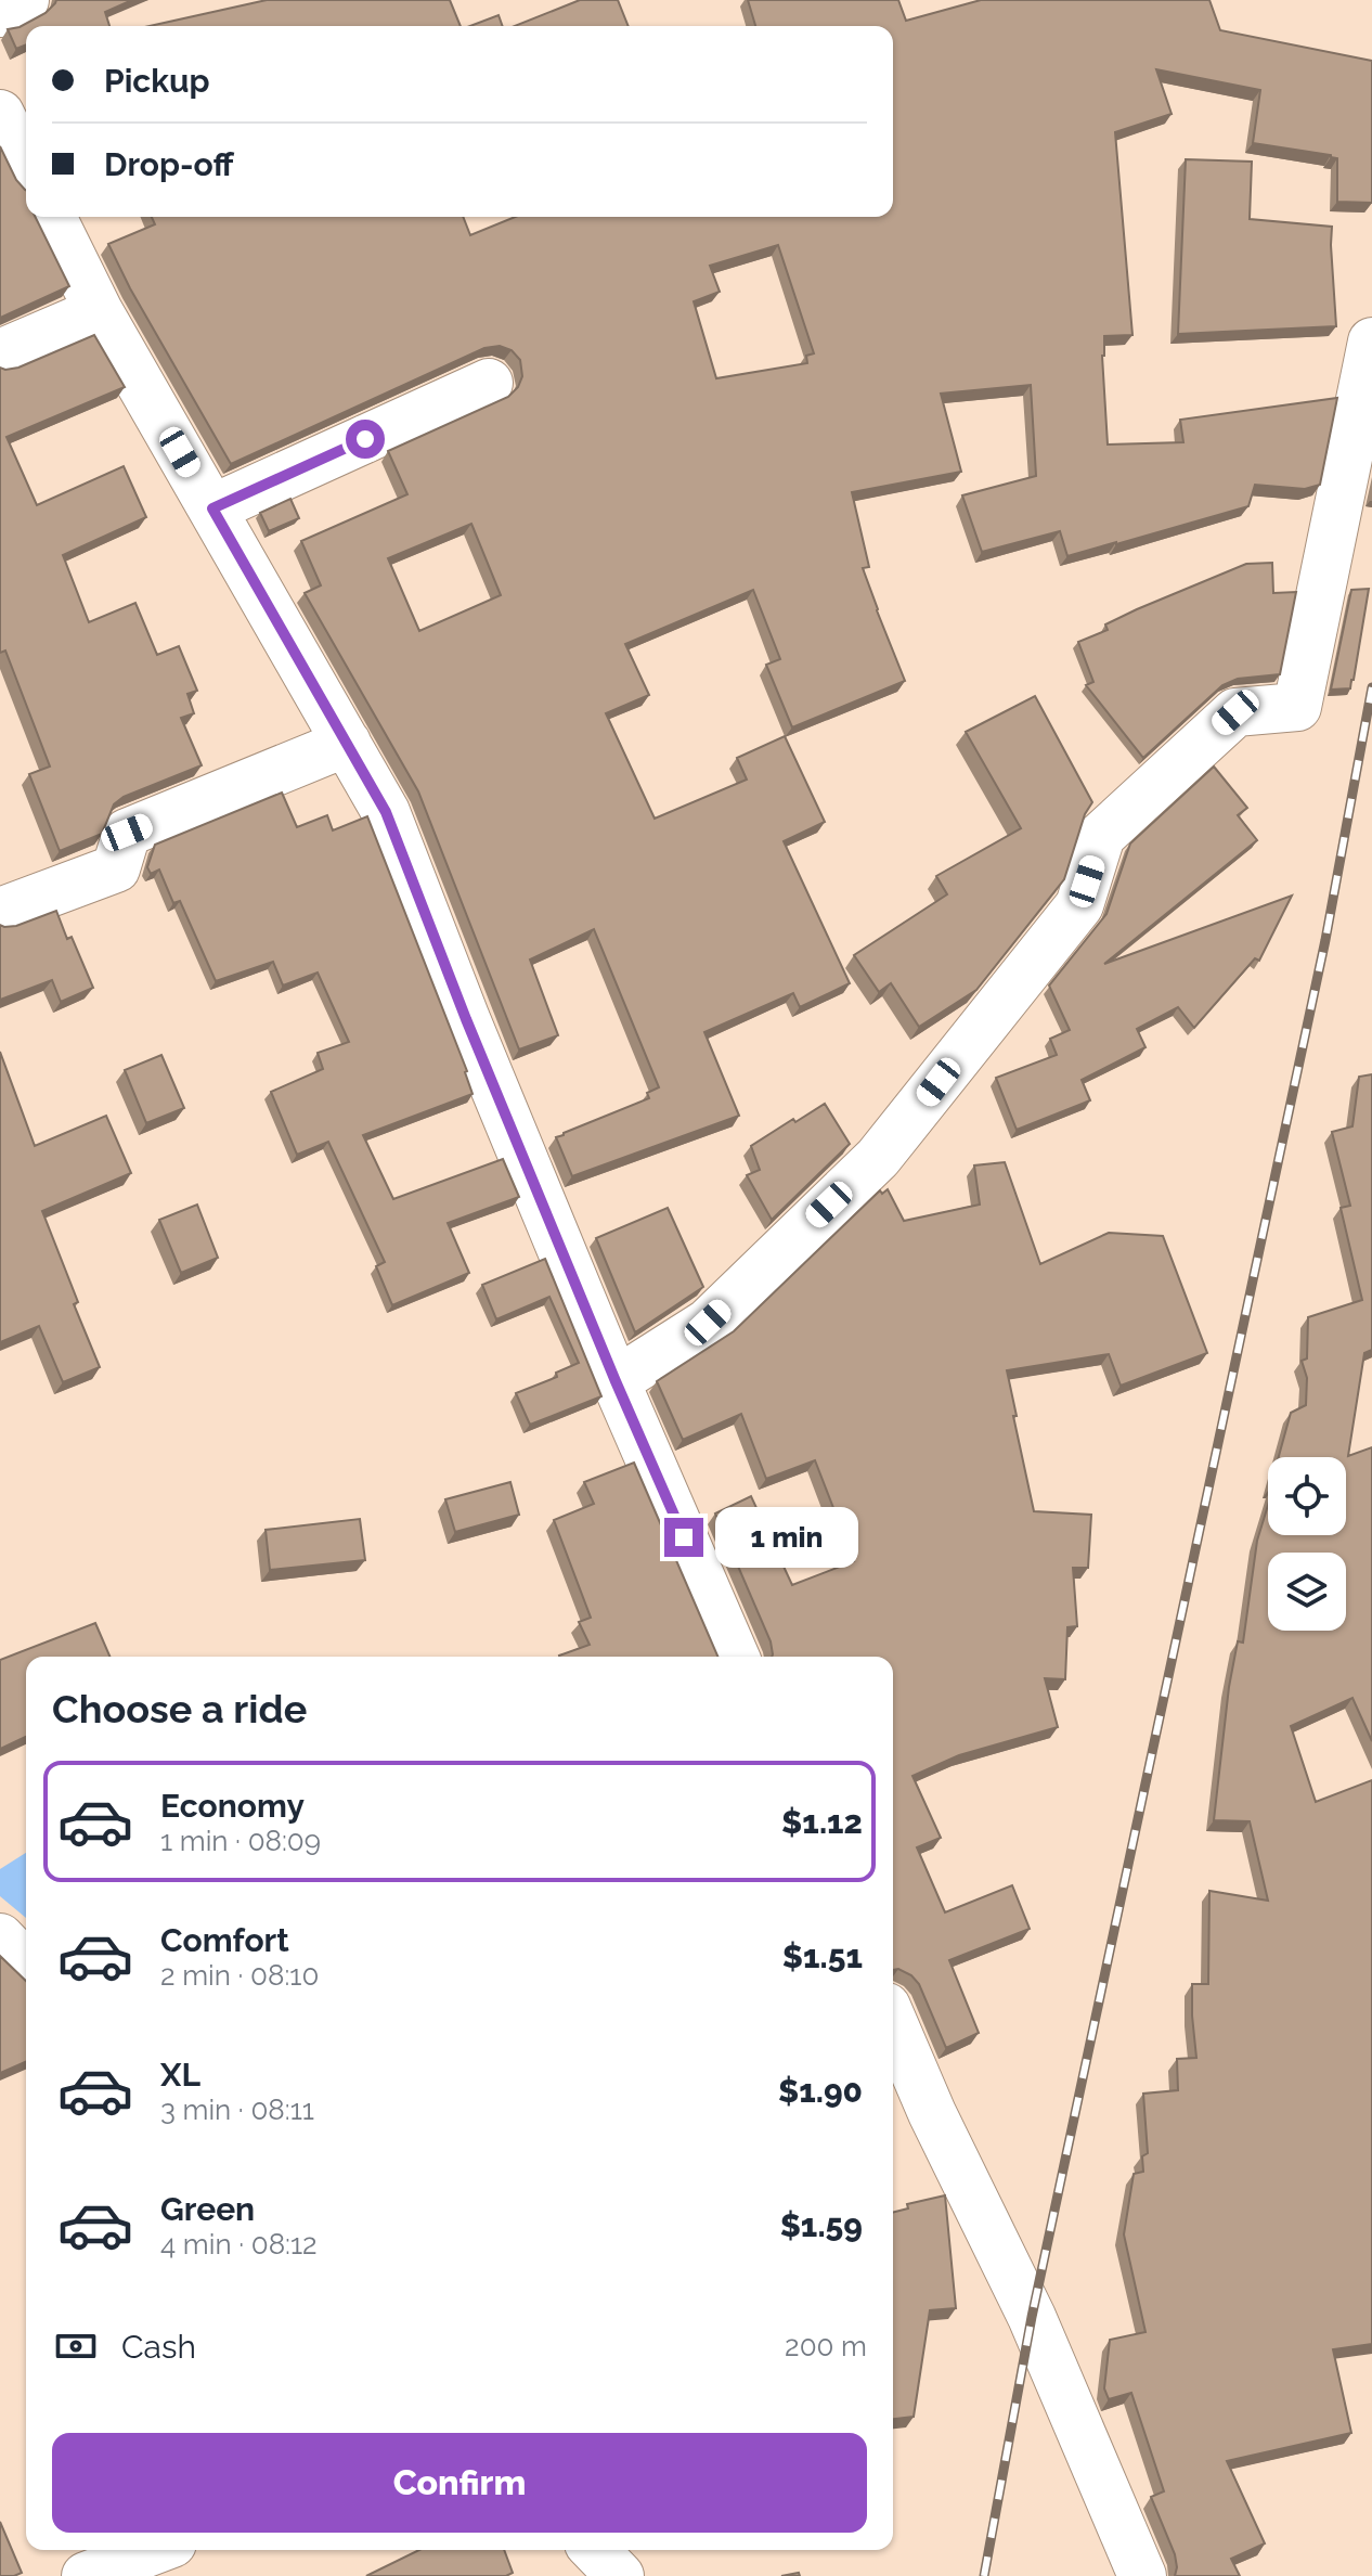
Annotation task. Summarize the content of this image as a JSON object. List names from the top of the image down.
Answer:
{
  "page": {
    "banner": ["Pickup", "Drop-off"],
    "bubble": "1 min",
    "heading": "Choose a ride",
    "list": [
      {
        "name": "Economy",
        "note": "1 min · 08:09",
        "value": "$1.12"
      },
      {
        "name": "Comfort",
        "note": "2 min · 08:10",
        "value": "$1.51"
      },
      {
        "name": "XL",
        "note": "3 min · 08:11",
        "value": "$1.90"
      },
      {
        "name": "Green",
        "note": "4 min · 08:12",
        "value": "$1.59"
      }
    ],
    "pay": ["Cash", "200 m"],
    "buttons": "Confirm"
  }
}
